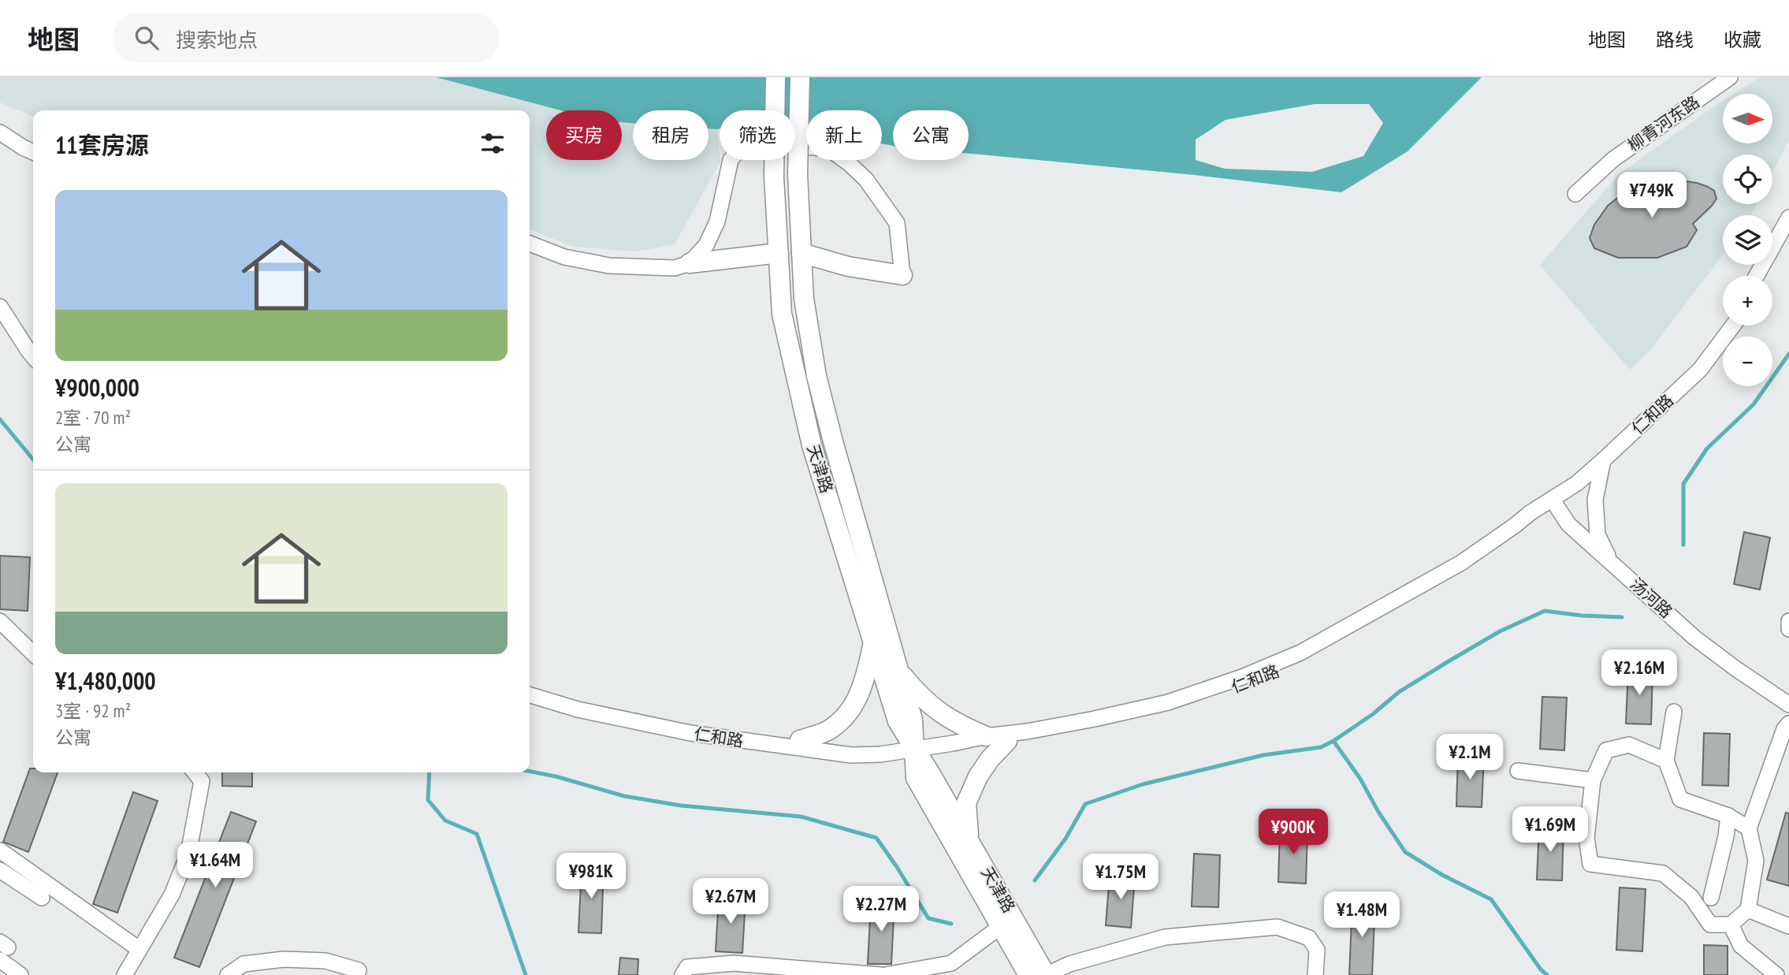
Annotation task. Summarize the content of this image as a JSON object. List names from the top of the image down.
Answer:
{
  "streets": {
    "main road": ["天津路"],
    "street": ["柳青河东路", "仁和路", "汤河路"]
  },
  "crossings": [
    ["仁和路", "天津路"],
    ["仁和路", "汤河路"]
  ],
  "north": "right",
  "page": {
    "header": "地图",
    "search": "搜索地点",
    "nav": ["地图", "路线", "收藏"],
    "map_buttons": ["+", "−"],
    "chip": [
      "买房",
      "租房",
      "筛选",
      "新上",
      "公寓"
    ],
    "heading": "11套房源",
    "price": [
      "¥749K",
      "¥2.16M",
      "¥2.1M",
      "¥1.69M",
      "¥900K",
      "¥1.64M",
      "¥981K",
      "¥1.75M",
      "¥2.67M",
      "¥2.27M",
      "¥1.48M"
    ],
    "list": [
      {
        "name": "¥900,000",
        "note": "2室 · 70 m² · 公寓"
      },
      {
        "name": "¥1,480,000",
        "note": "3室 · 92 m² · 公寓"
      }
    ]
  }
}
